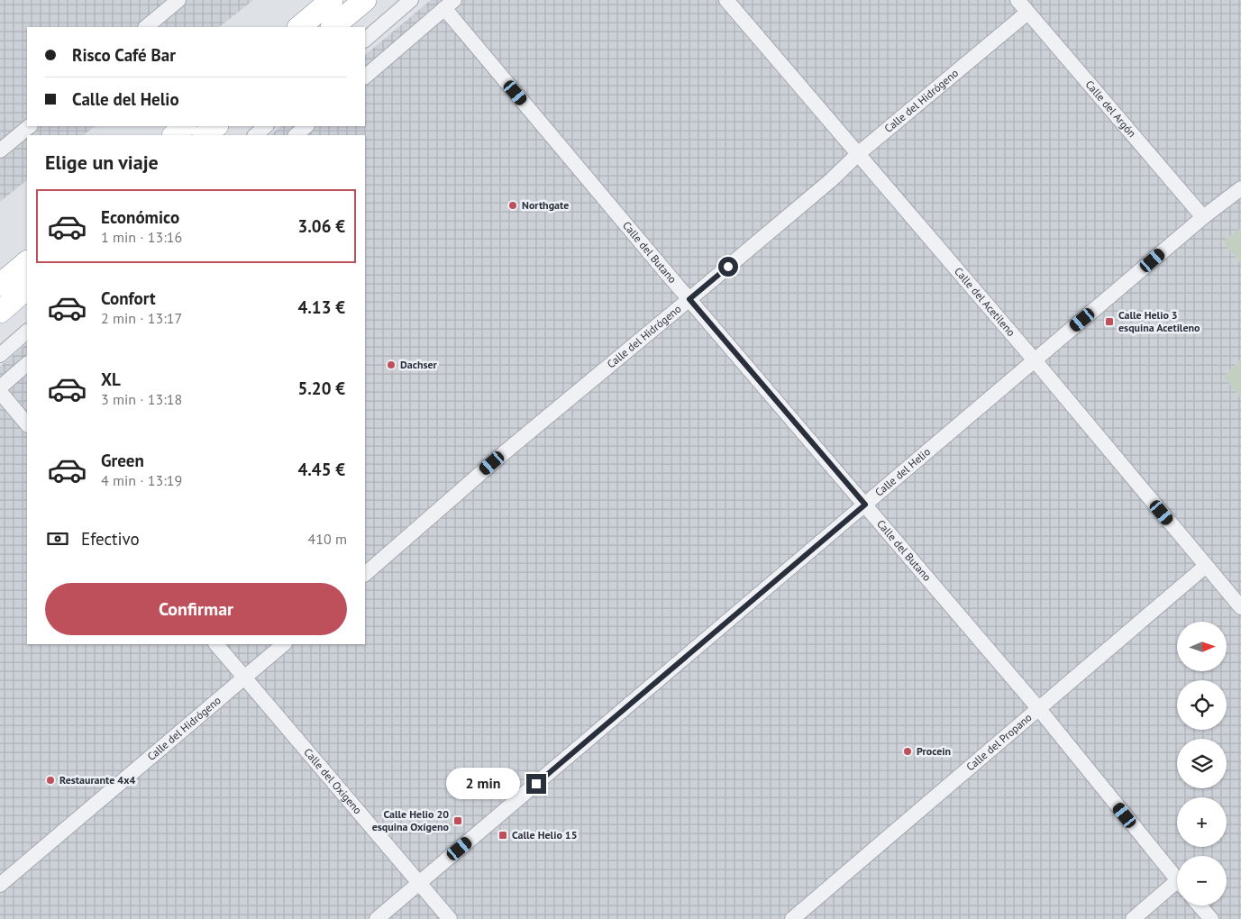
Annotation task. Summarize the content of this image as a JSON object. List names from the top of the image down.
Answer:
{
  "streets": {
    "street": [
      "Calle del Hidrógeno",
      "Calle del Argón",
      "Calle del Butano",
      "Calle del Acetileno",
      "Calle del Helio",
      "Calle del Propano",
      "Calle del Oxígeno"
    ]
  },
  "crossings": [
    ["Calle del Hidrógeno", "Calle del Argón"],
    ["Calle del Hidrógeno", "Calle del Butano"],
    ["Calle del Hidrógeno", "Calle del Acetileno"],
    ["Calle del Hidrógeno", "Calle del Oxígeno"],
    ["Calle del Argón", "Calle del Helio"],
    ["Calle del Butano", "Calle del Helio"],
    ["Calle del Butano", "Calle del Propano"],
    ["Calle del Acetileno", "Calle del Helio"],
    ["Calle del Acetileno", "Calle del Propano"],
    ["Calle del Helio", "Calle del Oxígeno"]
  ],
  "places": {
    "other": [
      "Northgate",
      "Dachser",
      "Procein",
      "Restaurante 4x4"
    ],
    "transit": ["Calle Helio 3 esquina Acetileno", "Calle Helio 20 esquina Oxígeno", "Calle Helio 15"]
  },
  "north": "right",
  "page": {
    "banner": ["Risco Café Bar", "Calle del Helio"],
    "heading": "Elige un viaje",
    "list": [
      {
        "name": "Económico",
        "note": "1 min · 13:16",
        "value": "3.06 €"
      },
      {
        "name": "Confort",
        "note": "2 min · 13:17",
        "value": "4.13 €"
      },
      {
        "name": "XL",
        "note": "3 min · 13:18",
        "value": "5.20 €"
      },
      {
        "name": "Green",
        "note": "4 min · 13:19",
        "value": "4.45 €"
      }
    ],
    "pay": ["Efectivo", "410 m"],
    "buttons": "Confirmar",
    "map_buttons": ["+", "−"],
    "bubble": "2 min"
  }
}
